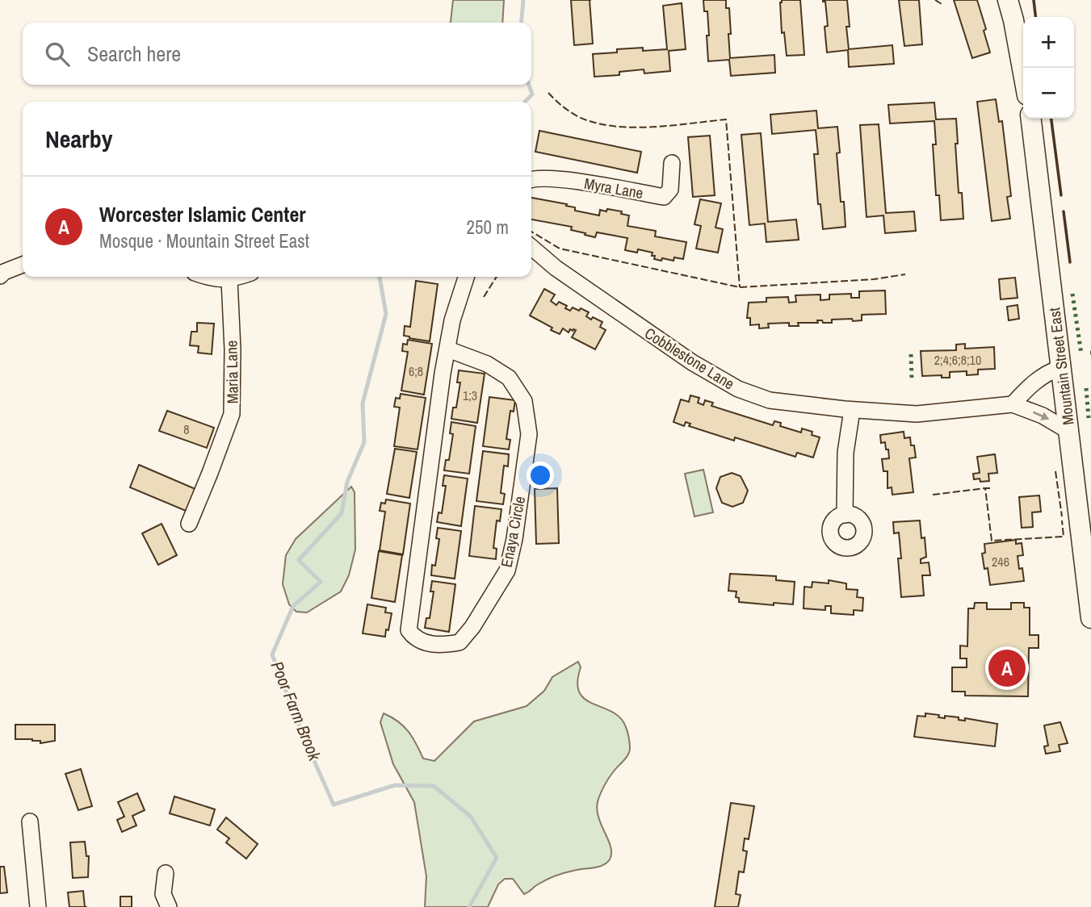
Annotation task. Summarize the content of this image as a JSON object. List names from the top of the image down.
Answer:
{
  "streets": {
    "main road": ["Mountain Street East"],
    "street": [
      "Myra Lane",
      "Cobblestone Lane",
      "Maria Lane",
      "Enaya Circle"
    ]
  },
  "crossings": [
    ["Cobblestone Lane", "Mountain Street East"]
  ],
  "water": ["Poor Farm Brook"],
  "house_numbers": [
    "2;4;6;8;10",
    "6;8",
    "1;3",
    "8",
    "246"
  ],
  "page": {
    "map_buttons": ["+", "−"],
    "search": "Search here",
    "heading": "Nearby",
    "list": [
      {
        "mark": "A",
        "name": "Worcester Islamic Center",
        "note": "Mosque · Mountain Street East",
        "value": "250 m"
      }
    ],
    "pins": "A"
  }
}
